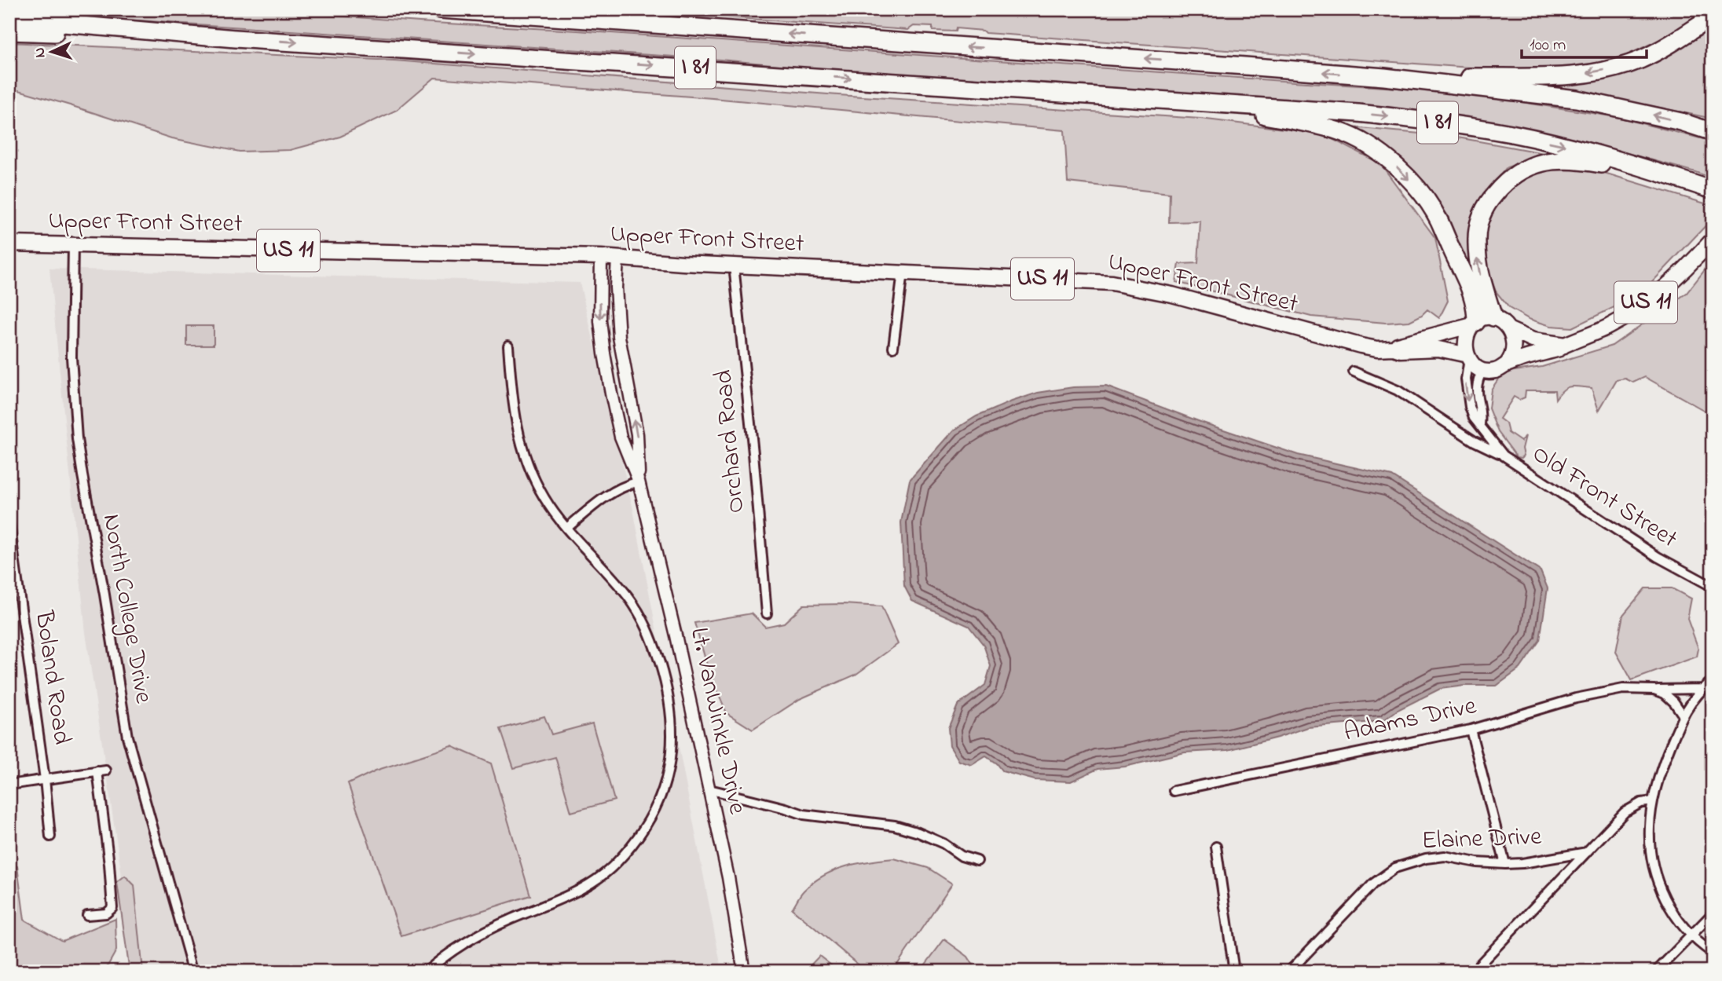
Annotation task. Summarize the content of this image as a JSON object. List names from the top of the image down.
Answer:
{
  "streets": {
    "highway": ["I 81"],
    "main road": ["Upper Front Street", "US 11"],
    "street": [
      "Orchard Road",
      "Old Front Street",
      "North College Drive",
      "Boland Road",
      "Adams Drive",
      "Lt. VanWinkle Drive",
      "Elaine Drive"
    ]
  },
  "crossings": [
    ["Upper Front Street", "US 11"],
    ["Upper Front Street", "Orchard Road"],
    ["Upper Front Street", "Old Front Street"],
    ["Upper Front Street", "North College Drive"],
    ["Upper Front Street", "Lt. VanWinkle Drive"],
    ["US 11", "Old Front Street"]
  ],
  "scale_bar": "100 m",
  "north": "left"
}
